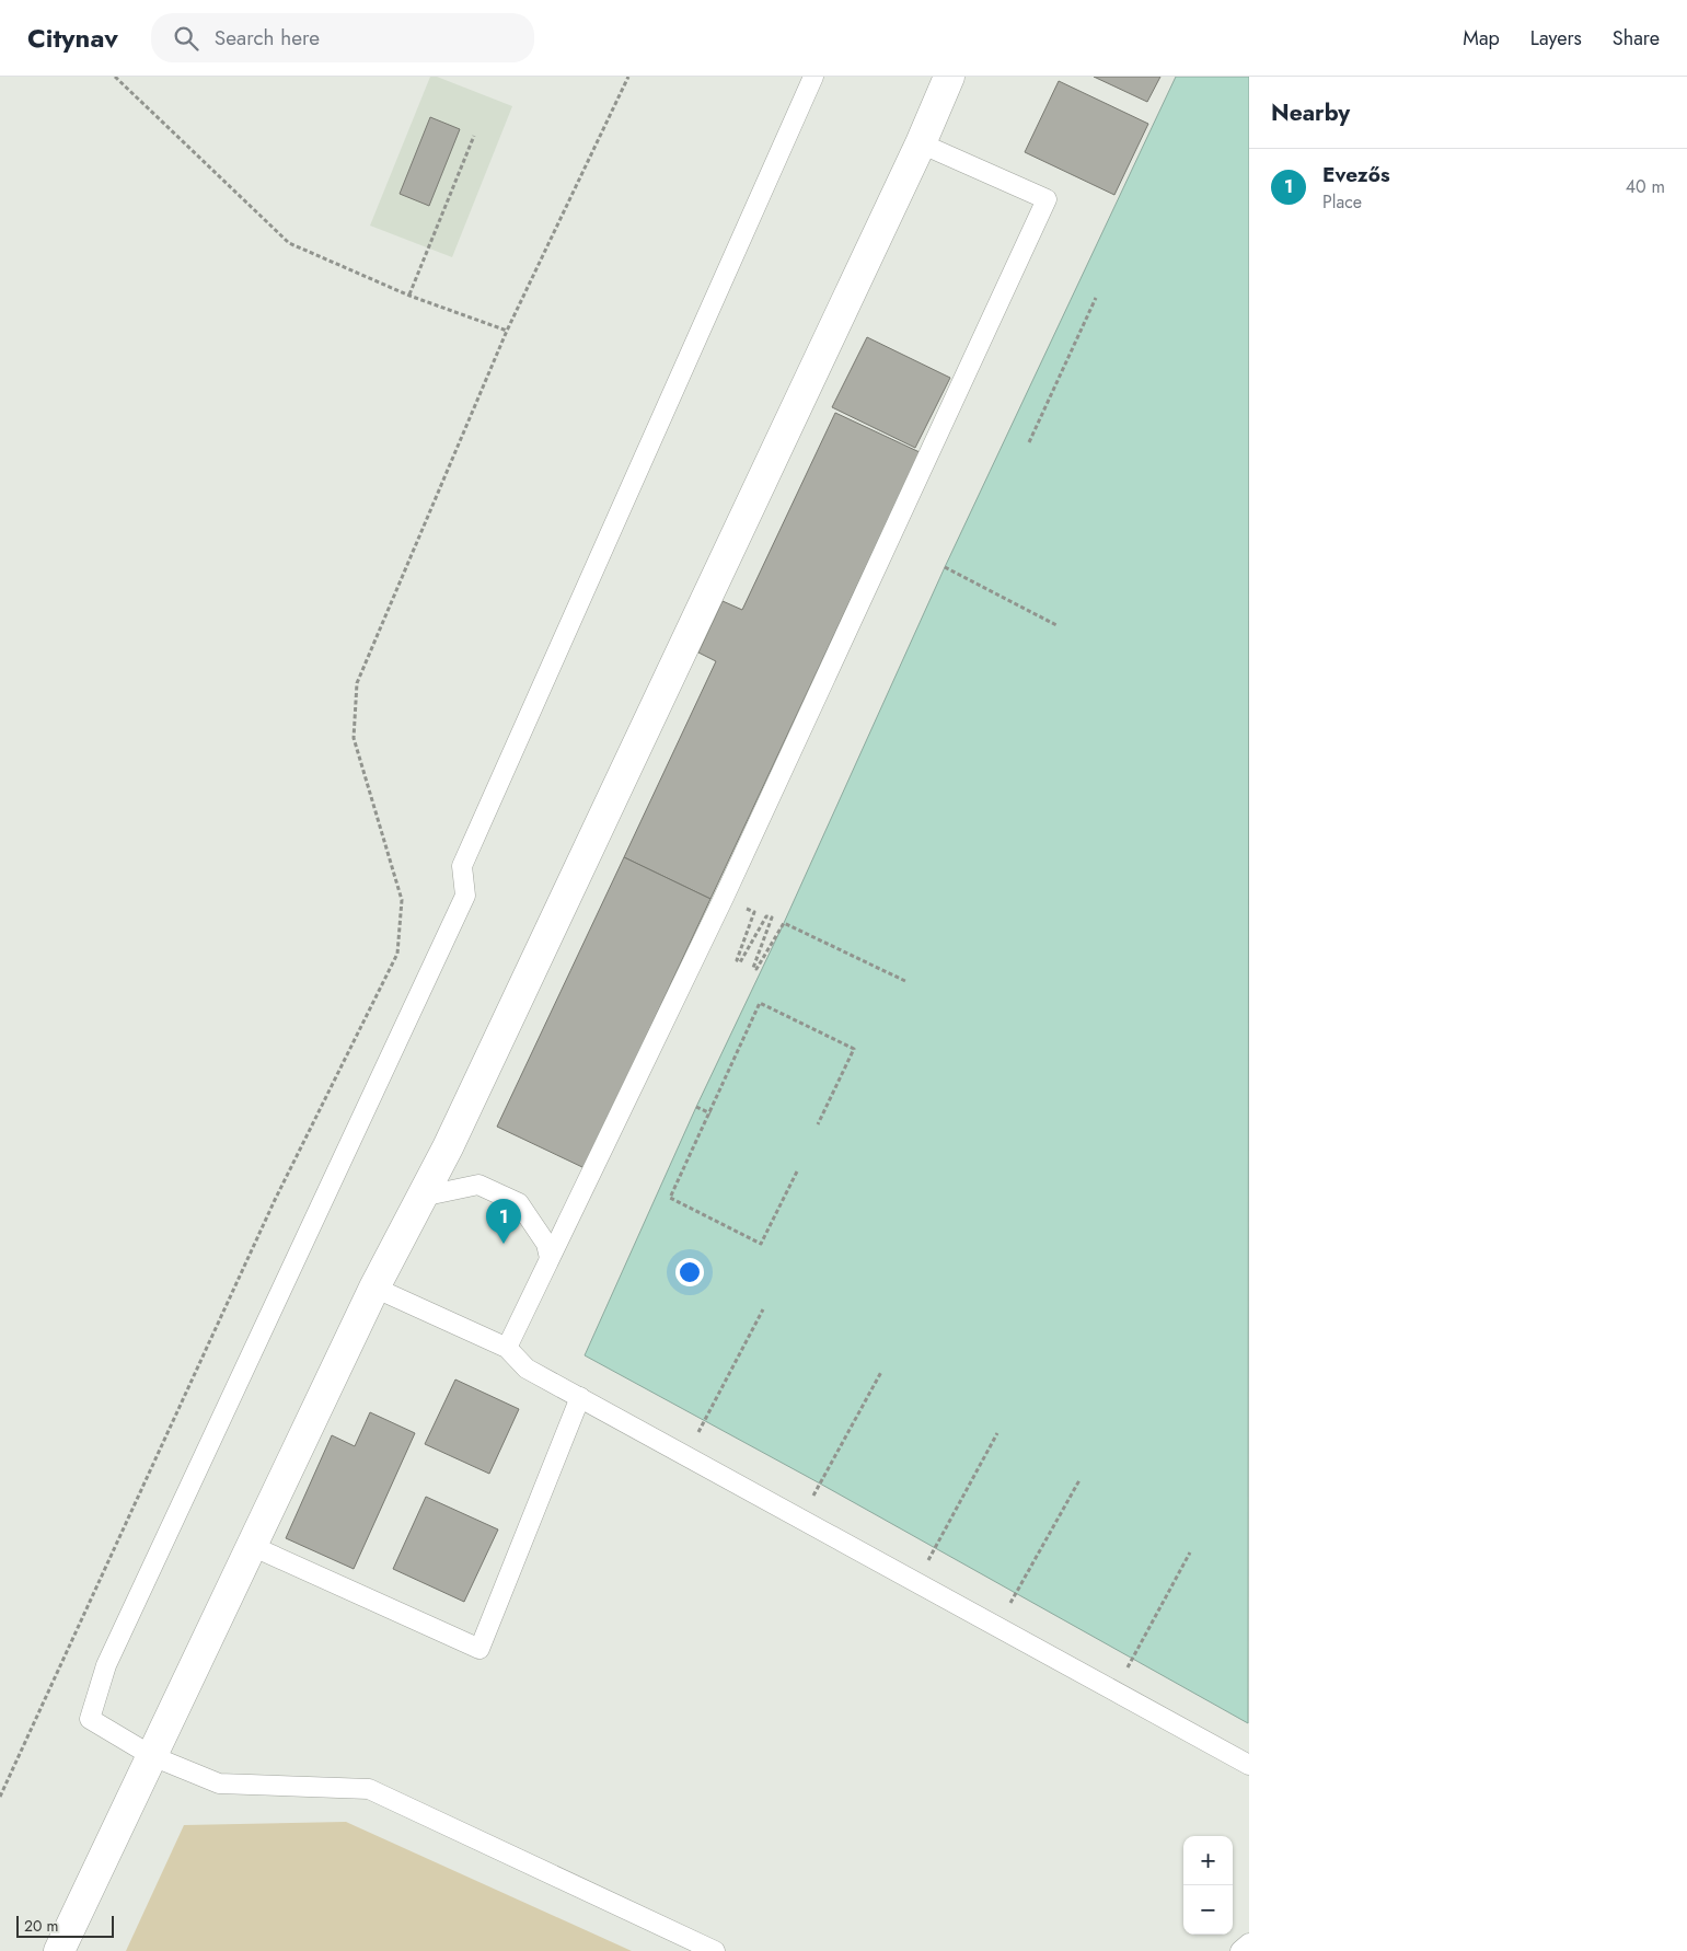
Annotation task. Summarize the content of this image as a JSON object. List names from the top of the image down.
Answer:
{
  "scale_bar": "20 m",
  "page": {
    "header": "Citynav",
    "search": "Search here",
    "nav": ["Map", "Layers", "Share"],
    "heading": "Nearby",
    "list": [
      {
        "mark": "1",
        "name": "Evezős",
        "note": "Place",
        "value": "40 m"
      }
    ],
    "pins": "1",
    "map_buttons": ["+", "−"],
    "scale": "20 m"
  }
}
